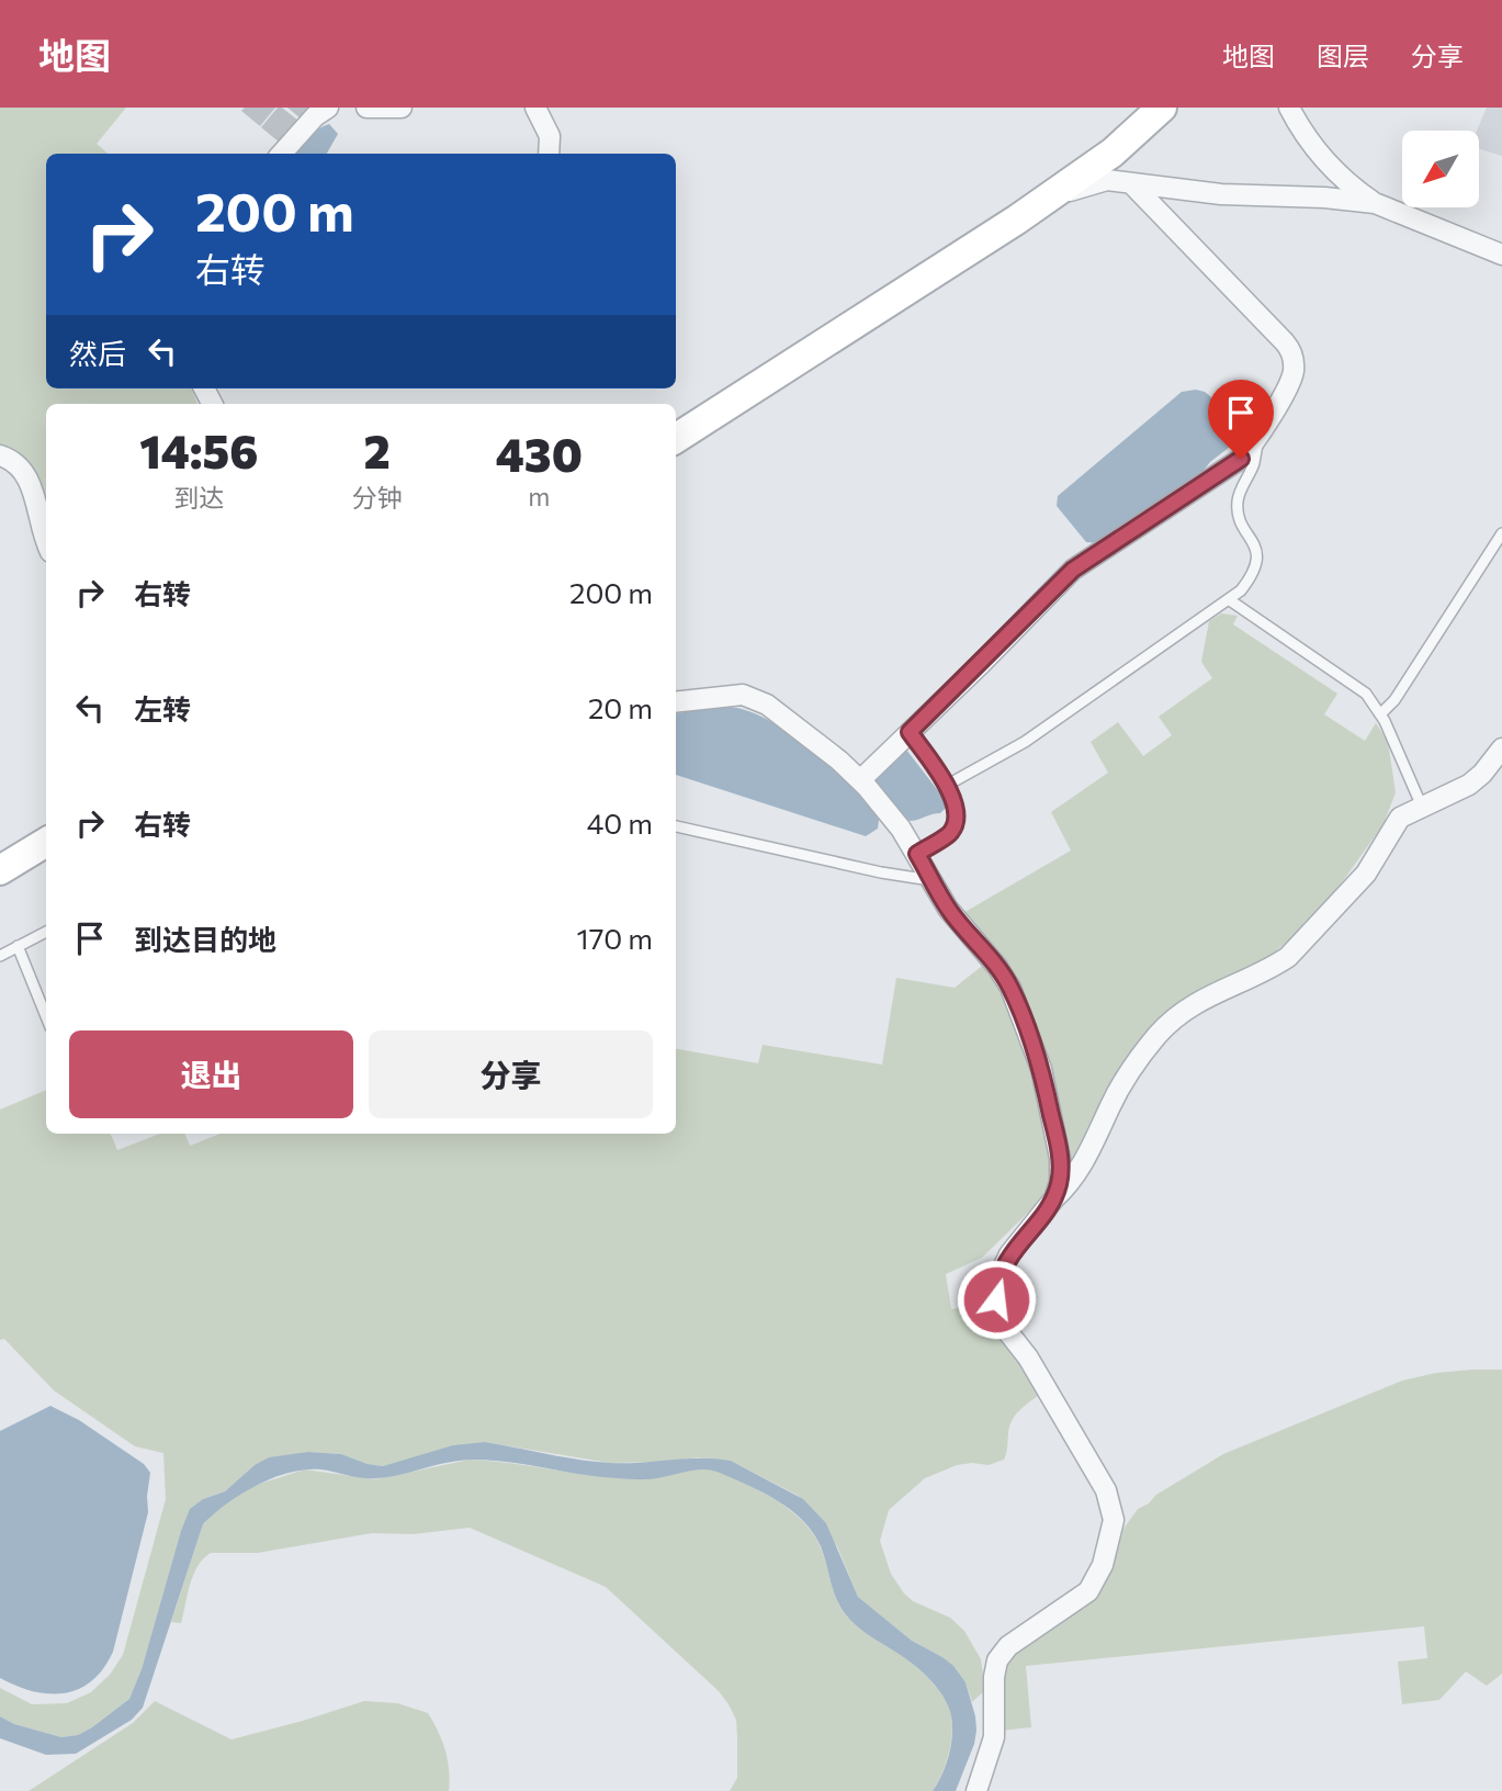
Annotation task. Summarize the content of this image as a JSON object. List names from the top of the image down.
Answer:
{
  "north": "bottom left",
  "page": {
    "header": "地图",
    "nav": ["地图", "图层", "分享"],
    "turn": ["200 m", "右转"],
    "then": "然后",
    "eta": [
      "14:56",
      "到达",
      "2",
      "分钟",
      "430",
      "m"
    ],
    "list": [
      {
        "name": "右转",
        "value": "200 m"
      },
      {
        "name": "左转",
        "value": "20 m"
      },
      {
        "name": "右转",
        "value": "40 m"
      },
      {
        "name": "到达目的地",
        "value": "170 m"
      }
    ],
    "buttons": ["退出", "分享"]
  }
}
